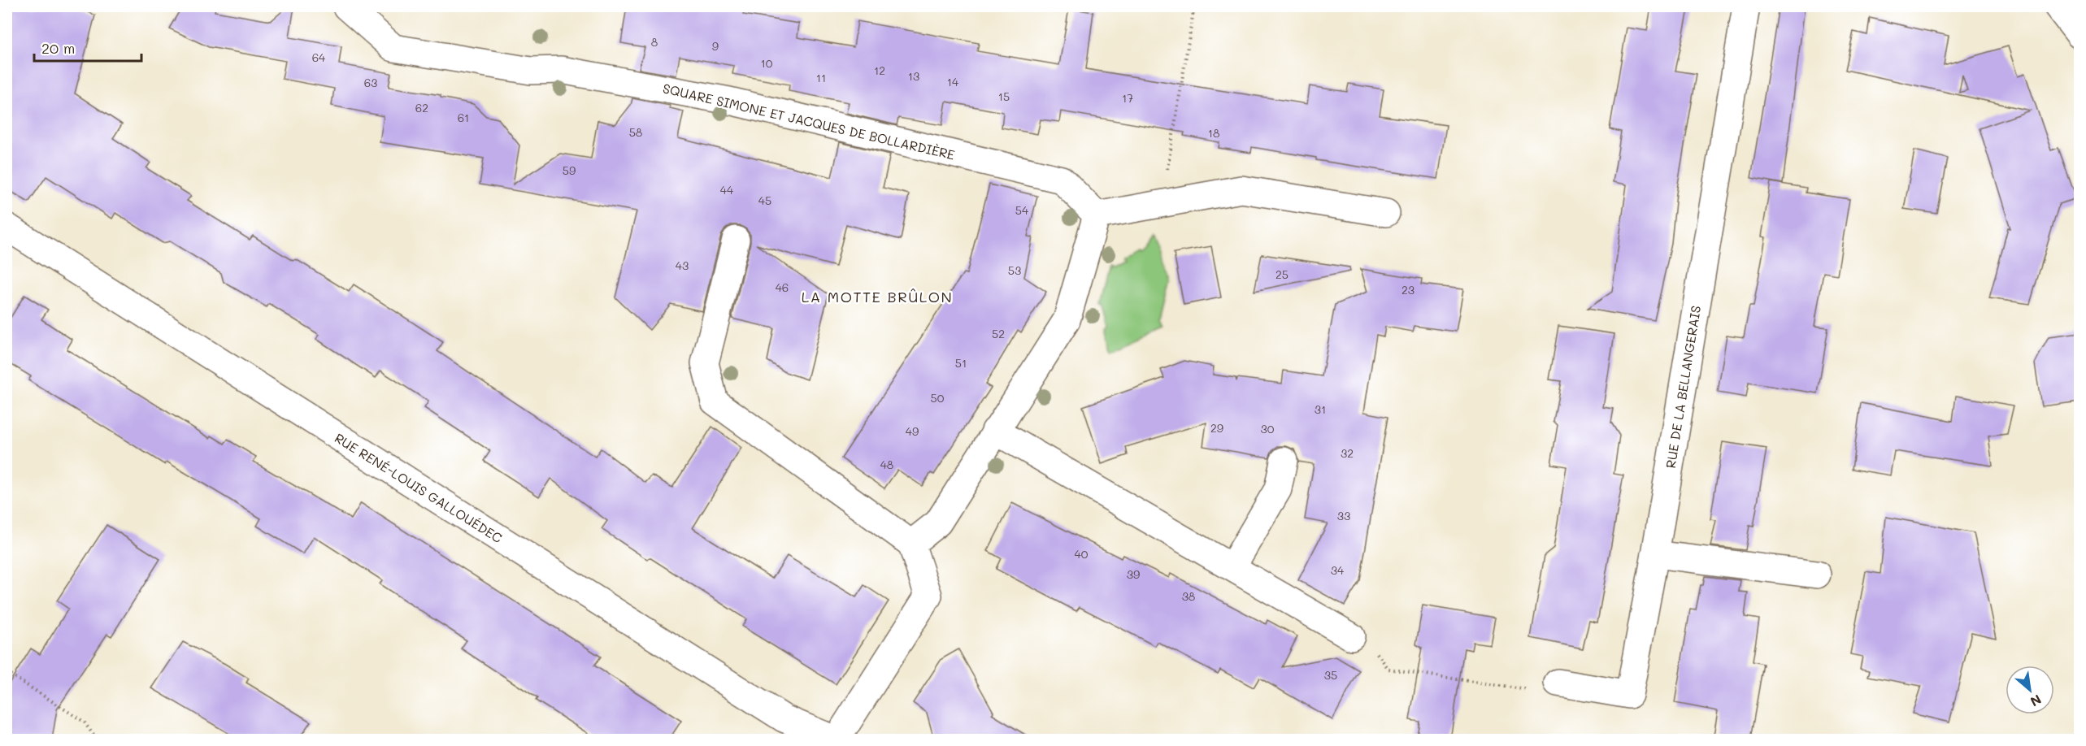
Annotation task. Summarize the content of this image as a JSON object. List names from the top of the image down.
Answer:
{
  "streets": {
    "street": ["SQUARE SIMONE ET JACQUES DE BOLLARDIÈRE", "RUE DE LA BELLANGERAIS", "RUE RENÉ-LOUIS GALLOUÉDEC"]
  },
  "districts": ["LA MOTTE BRÛLON"],
  "house_numbers": [
    "8",
    "9",
    "64",
    "10",
    "12",
    "13",
    "11",
    "14",
    "63",
    "15",
    "17",
    "62",
    "61",
    "58",
    "18",
    "59",
    "44",
    "45",
    "54",
    "43",
    "53",
    "25",
    "46",
    "23",
    "52",
    "51",
    "50",
    "31",
    "29",
    "30",
    "49",
    "32",
    "48",
    "33",
    "40",
    "34",
    "39",
    "38",
    "35"
  ],
  "scale_bar": "20 m",
  "north": "bottom right"
}
